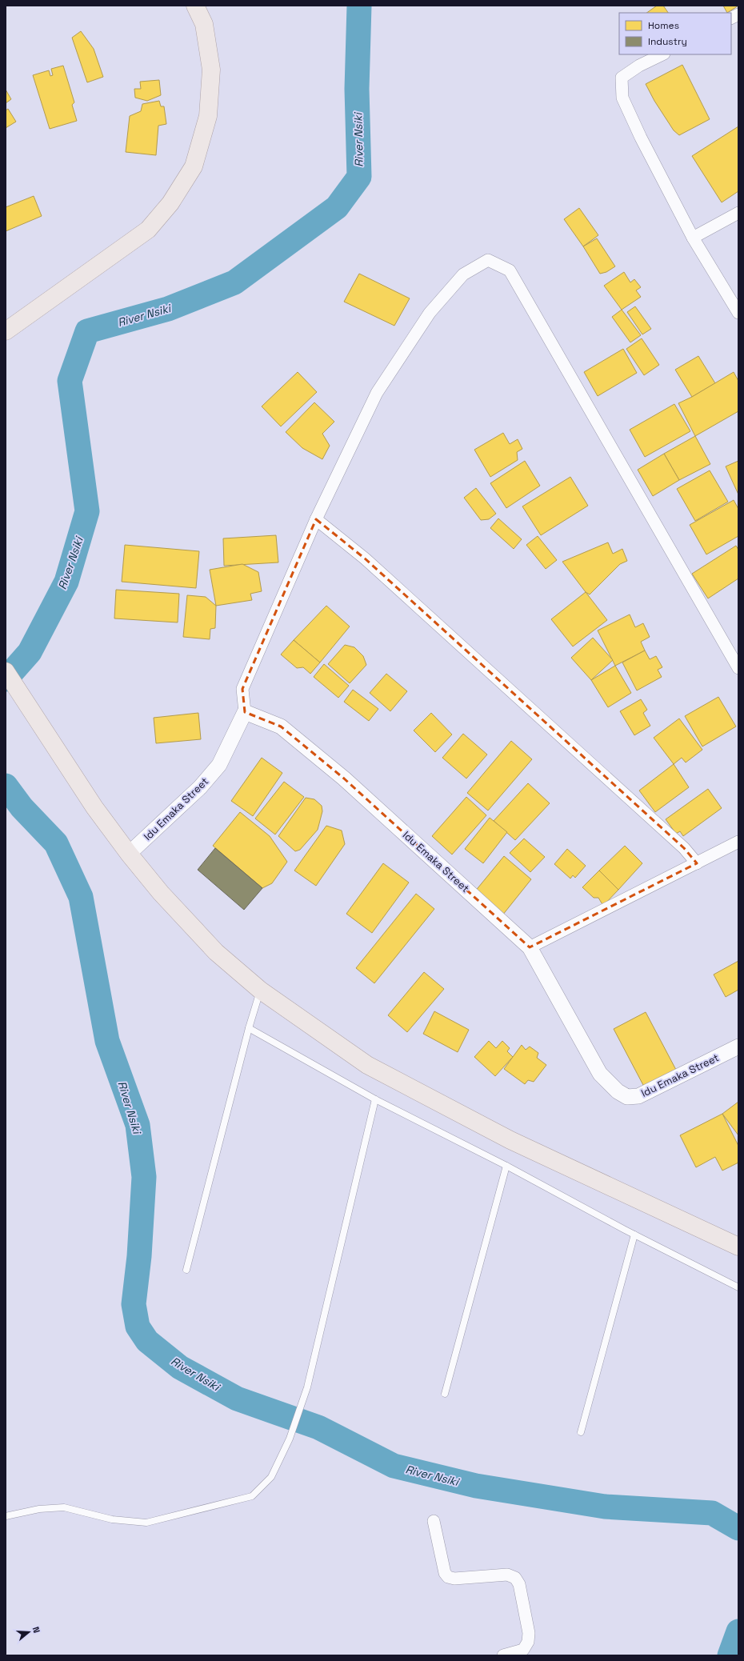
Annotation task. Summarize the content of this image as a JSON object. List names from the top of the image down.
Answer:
{
  "streets": {
    "street": ["Idu Emaka Street"]
  },
  "water": ["River Nsiki"],
  "legend": ["Homes", "Industry"],
  "north": "right"
}
